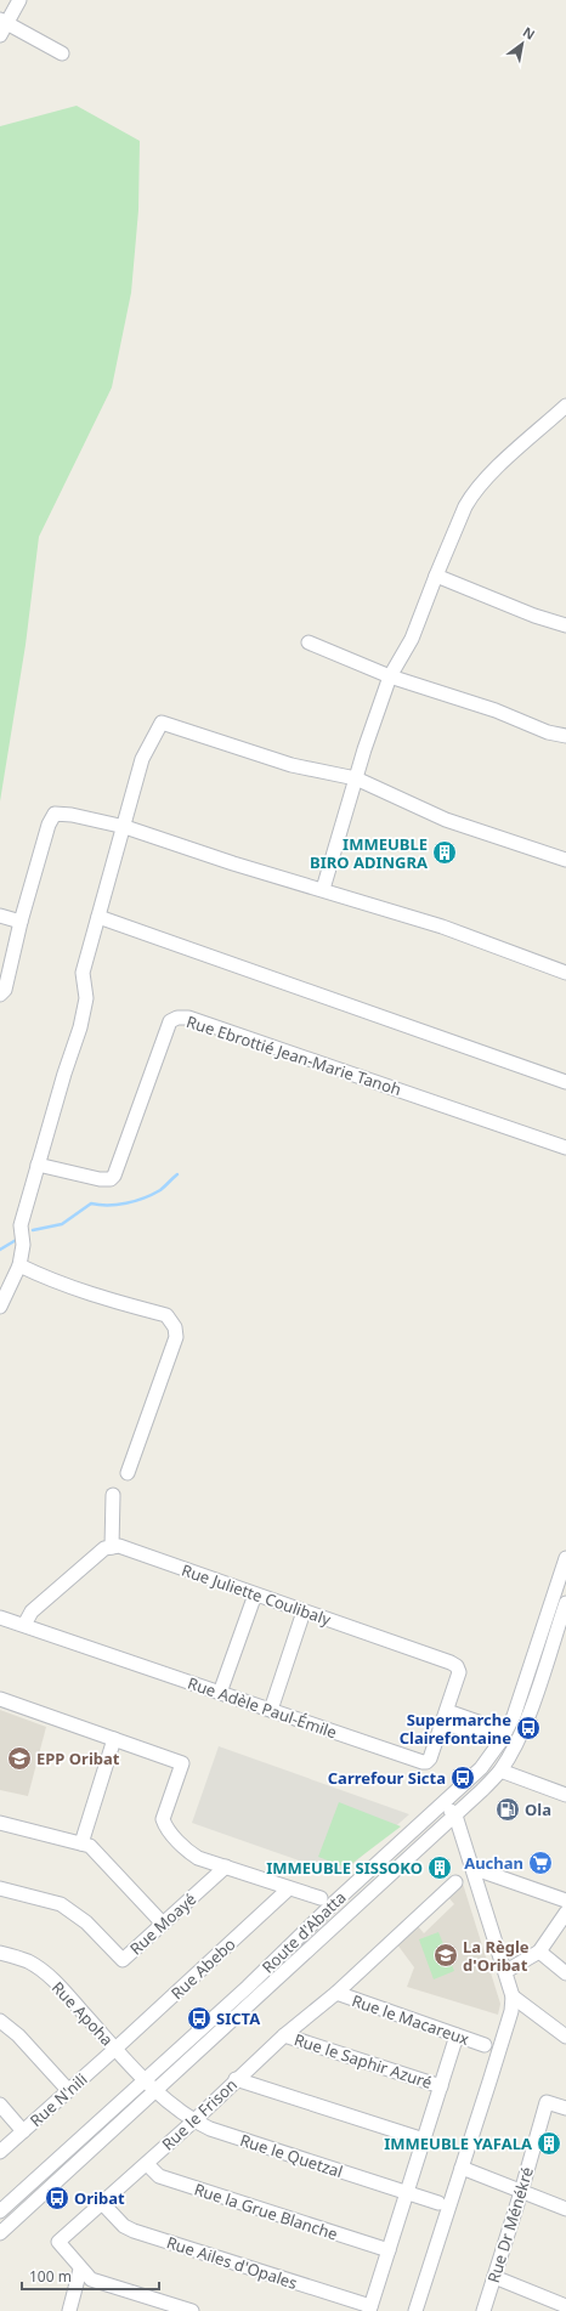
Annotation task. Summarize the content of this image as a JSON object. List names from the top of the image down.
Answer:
{
  "streets": {
    "street": [
      "Rue Ebrottié Jean-Marie Tanoh",
      "Rue Juliette Coulibaly",
      "Rue Adèle Paul-Émile",
      "Rue Moayé",
      "Route d'Abatta",
      "Rue Abebo",
      "Rue Apoha",
      "Rue le Macareux",
      "Rue le Saphir Azuré",
      "Rue N'nili",
      "Rue le Frison",
      "Rue le Quetzal",
      "Rue la Grue Blanche",
      "Rue Dr Ménékré",
      "Rue Ailes d'Opales"
    ]
  },
  "crossings": [
    ["Rue Juliette Coulibaly", "Rue Adèle Paul-Émile"],
    ["Route d'Abatta", "Rue Apoha"],
    ["Route d'Abatta", "Rue le Quetzal"],
    ["Rue Abebo", "Rue Apoha"],
    ["Rue Abebo", "Rue N'nili"],
    ["Rue Apoha", "Rue N'nili"],
    ["Rue Apoha", "Rue le Quetzal"],
    ["Rue le Macareux", "Rue le Frison"],
    ["Rue le Saphir Azuré", "Rue le Frison"],
    ["Rue le Frison", "Rue le Quetzal"],
    ["Rue le Frison", "Rue la Grue Blanche"],
    ["Rue le Frison", "Rue Ailes d'Opales"]
  ],
  "places": {
    "building": ["IMMEUBLE BIRO ADINGRA", "IMMEUBLE SISSOKO", "IMMEUBLE YAFALA"],
    "bus stop": [
      "Supermarche Clairefontaine",
      "Carrefour Sicta",
      "SICTA",
      "Oribat"
    ],
    "school or university": ["EPP Oribat", "La Règle d'Oribat"],
    "fuel station": ["Ola"],
    "supermarket": ["Auchan"]
  },
  "scale_bar": "100 m",
  "north": "top right"
}
